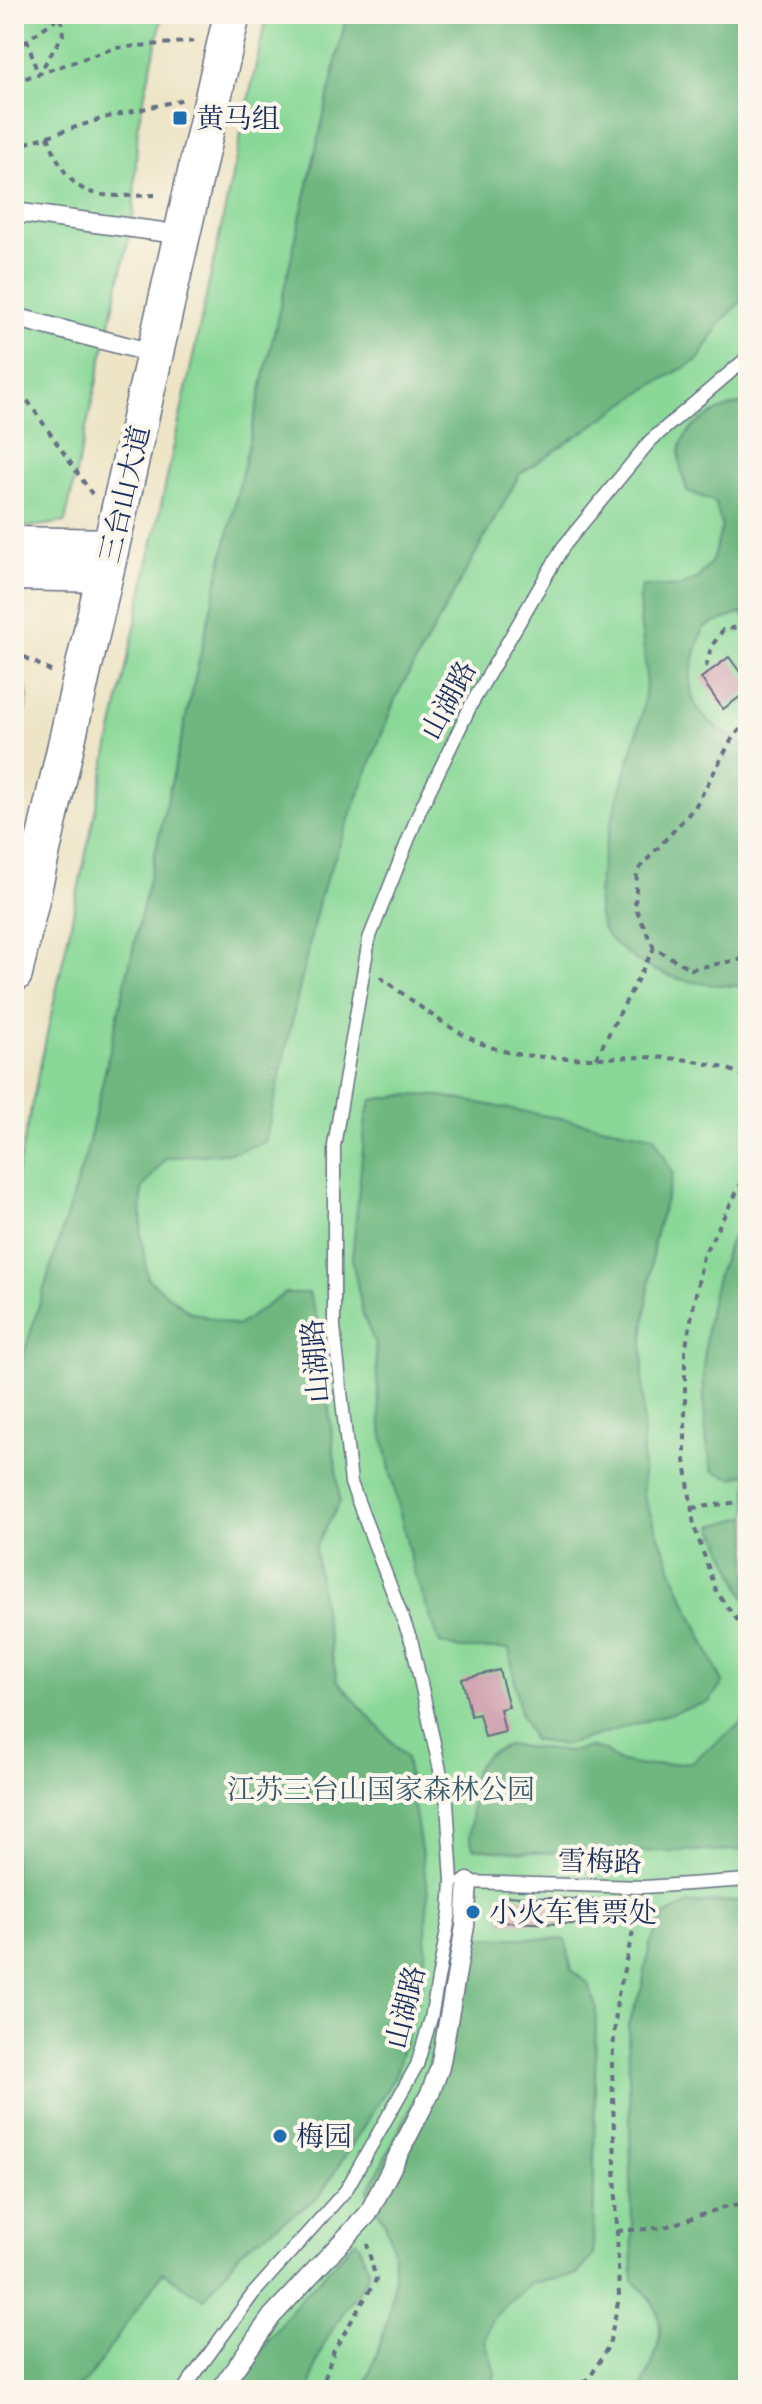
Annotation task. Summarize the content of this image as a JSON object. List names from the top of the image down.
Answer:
{
  "streets": {
    "main road": ["三台山大道"],
    "lane": ["山湖路", "雪梅路"]
  },
  "crossings": [
    ["山湖路", "雪梅路"]
  ],
  "parks": ["江苏三台山国家森林公园"],
  "places": {
    "transit": ["黄马组"],
    "other": ["小火车售票处", "梅园"]
  }
}
